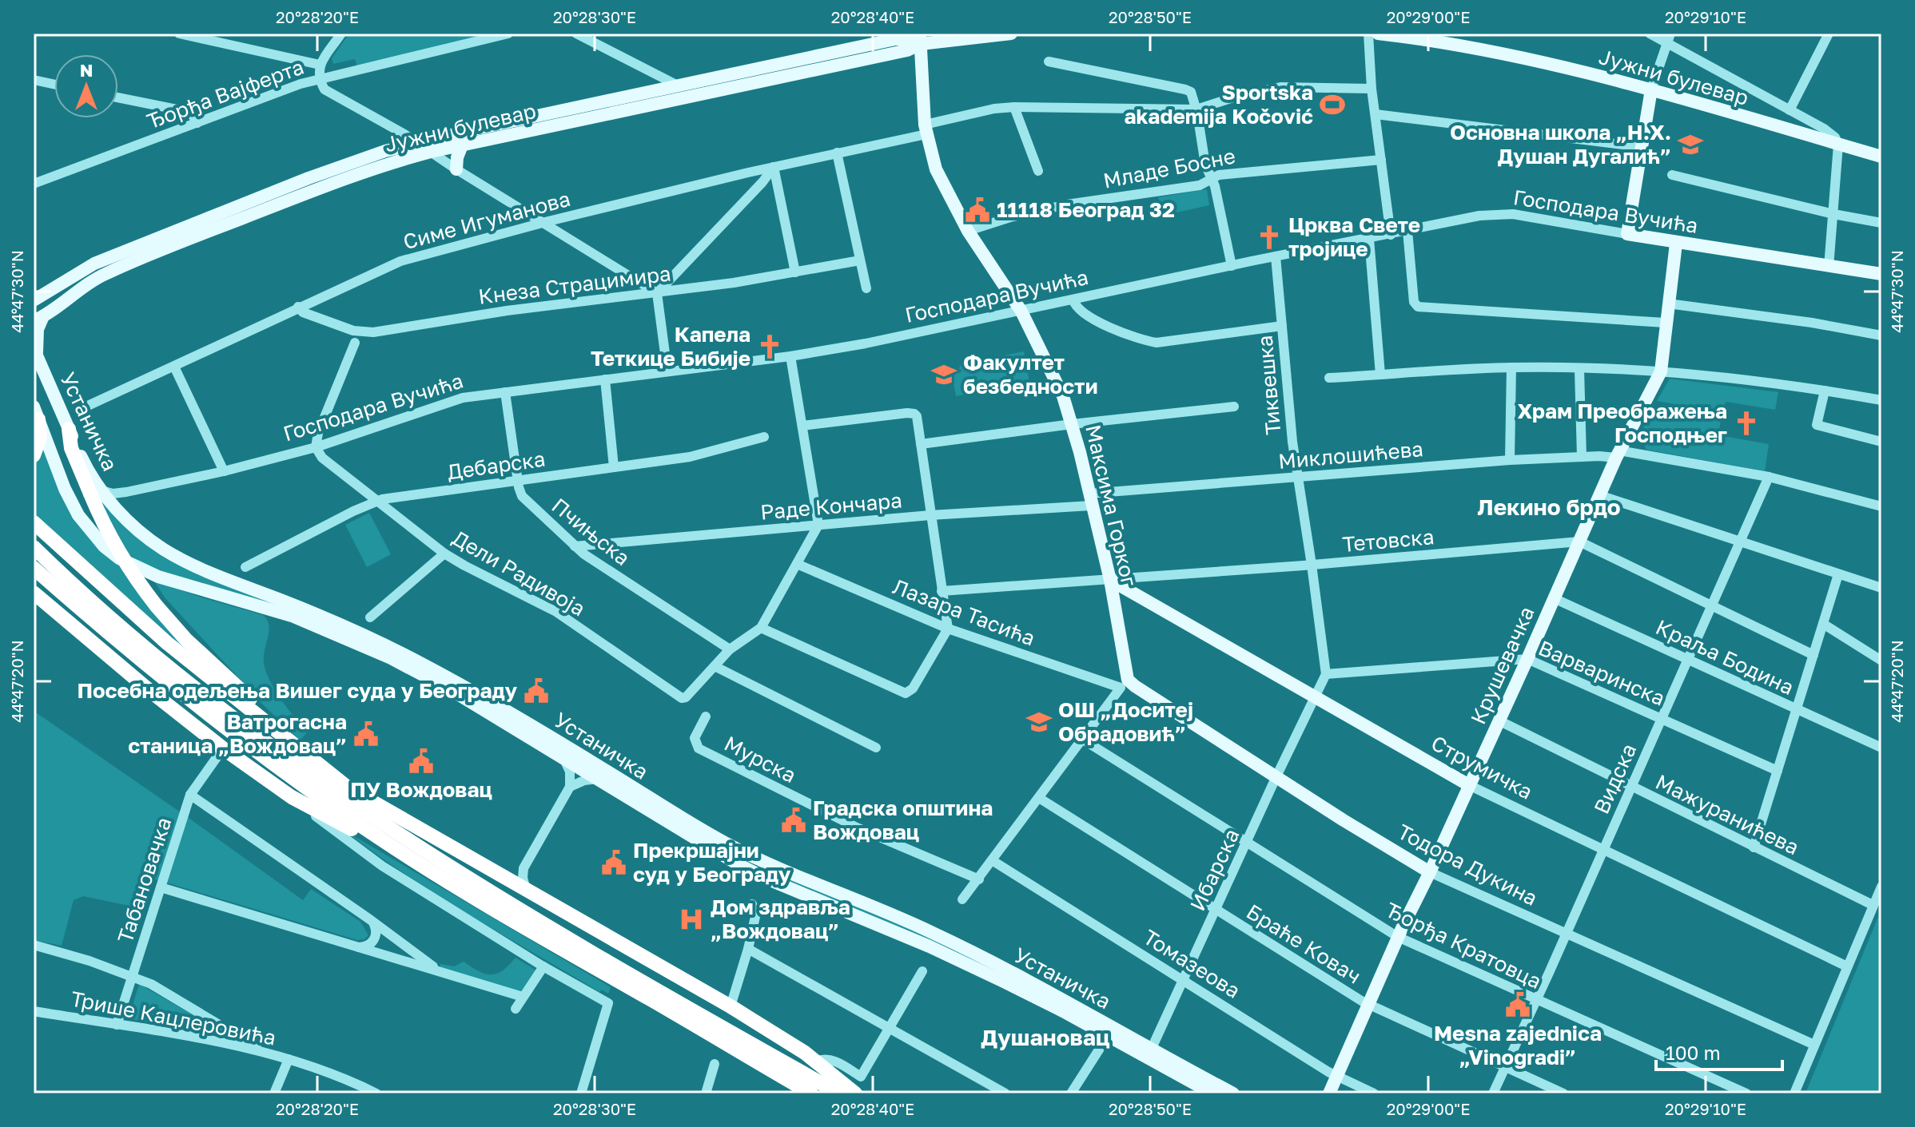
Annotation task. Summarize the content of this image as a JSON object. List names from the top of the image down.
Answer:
{
  "streets": {
    "main road": [
      "Јужни булевар",
      "Господара Вучића",
      "Устаничка",
      "Максима Горког",
      "Крушевачка",
      "Струмичка",
      "Тодора Дукина"
    ],
    "street": [
      "Ђорђа Вајферта",
      "Младе Босне",
      "Симе Игуманова",
      "Кнеза Страцимира",
      "Тиквешка",
      "Миклошићева",
      "Дебарска",
      "Раде Кончара",
      "Пчињска",
      "Тетовска",
      "Дели Радивоја",
      "Лазара Тасића",
      "Краља Бодина",
      "Варваринска",
      "Мурска",
      "Видска",
      "Мажуранићева",
      "Ибарска",
      "Табановачка",
      "Браће Ковач",
      "Ђорђа Кратовца",
      "Томазеова",
      "Трише Кацлеровића"
    ]
  },
  "crossings": [
    ["Јужни булевар", "Максима Горког"],
    ["Младе Босне", "Максима Горког"],
    ["Господара Вучића", "Тиквешка"],
    ["Господара Вучића", "Устаничка"],
    ["Господара Вучића", "Максима Горког"],
    ["Господара Вучића", "Пчињска"],
    ["Господара Вучића", "Дели Радивоја"],
    ["Господара Вучића", "Крушевачка"],
    ["Симе Игуманова", "Кнеза Страцимира"],
    ["Симе Игуманова", "Максима Горког"],
    ["Тиквешка", "Миклошићева"],
    ["Тиквешка", "Тетовска"],
    ["Тиквешка", "Варваринска"],
    ["Устаничка", "Ибарска"],
    ["Миклошићева", "Максима Горког"],
    ["Миклошићева", "Раде Кончара"],
    ["Миклошићева", "Крушевачка"],
    ["Миклошићева", "Видска"],
    ["Дебарска", "Пчињска"],
    ["Дебарска", "Дели Радивоја"],
    ["Максима Горког", "Раде Кончара"],
    ["Максима Горког", "Тетовска"],
    ["Максима Горког", "Лазара Тасића"],
    ["Максима Горког", "Струмичка"],
    ["Максима Горког", "Тодора Дукина"],
    ["Раде Кончара", "Пчињска"],
    ["Тетовска", "Крушевачка"],
    ["Тетовска", "Струмичка"],
    ["Лазара Тасића", "Тодора Дукина"],
    ["Краља Бодина", "Крушевачка"],
    ["Краља Бодина", "Видска"],
    ["Крушевачка", "Варваринска"],
    ["Крушевачка", "Струмичка"],
    ["Крушевачка", "Мажуранићева"],
    ["Крушевачка", "Тодора Дукина"],
    ["Крушевачка", "Браће Ковач"],
    ["Крушевачка", "Ђорђа Кратовца"],
    ["Крушевачка", "Томазеова"],
    ["Варваринска", "Видска"],
    ["Струмичка", "Видска"],
    ["Струмичка", "Ибарска"],
    ["Видска", "Мажуранићева"],
    ["Видска", "Тодора Дукина"],
    ["Видска", "Браће Ковач"],
    ["Видска", "Ђорђа Кратовца"],
    ["Тодора Дукина", "Ибарска"],
    ["Ибарска", "Браће Ковач"],
    ["Ибарска", "Ђорђа Кратовца"],
    ["Ибарска", "Томазеова"],
    ["Табановачка", "Трише Кацлеровића"]
  ],
  "districts": ["Лекино брдо", "Душановац"],
  "places": {
    "sports": ["Sportska akademija Kočović"],
    "school or university": ["Основна школа „Н.Х. Душан Дугалић”", "Факултет безбедности", "ОШ „Доситеј Обрадовић”"],
    "public building": [
      "11118 Београд 32",
      "Посебна одељења Вишег суда у Београду",
      "Ватрогасна станица „Вождовац”",
      "ПУ Вождовац",
      "Градска општина Вождовац",
      "Прекршајни суд у Београду",
      "Mesna zajednica „Vinogradi”"
    ],
    "church": ["Црква Свете тројице", "Капела Теткице Бибије", "Храм Преображења Господњег"],
    "hospital": ["Дом здравља „Вождовац”"]
  },
  "scale_bar": "100 m",
  "north": "top",
  "coordinates": [
    "20°28'20\"E",
    "20°28'30\"E",
    "20°28'40\"E",
    "20°28'50\"E",
    "20°29'00\"E",
    "20°29'10\"E",
    "44°47'30\"N",
    "44°47'20\"N"
  ]
}
